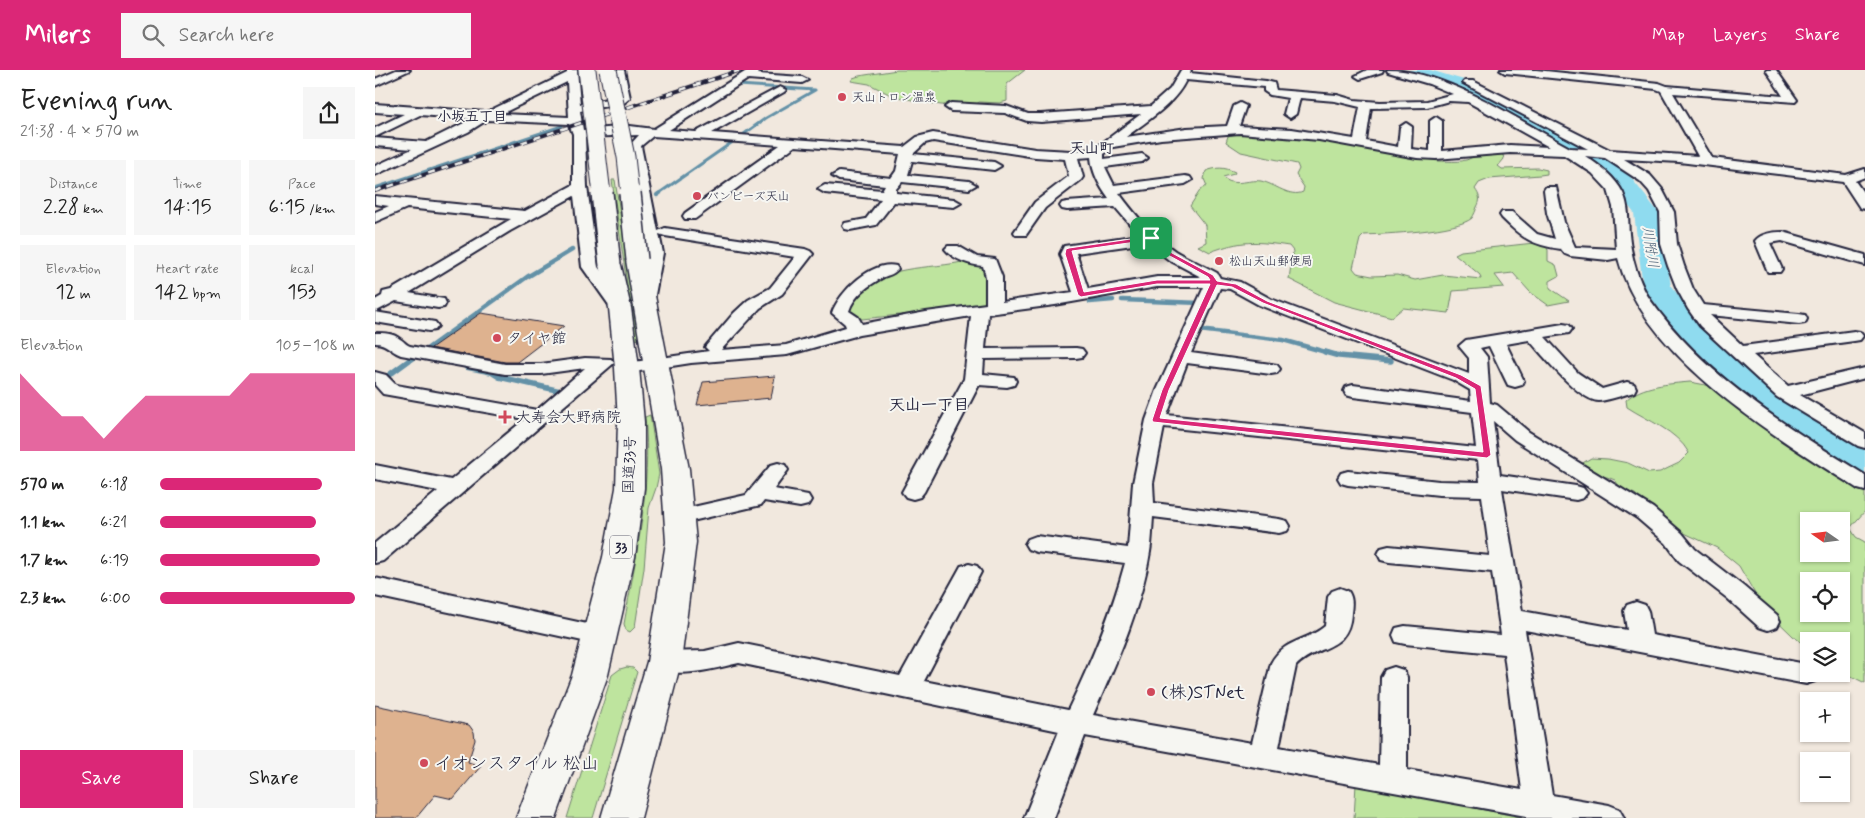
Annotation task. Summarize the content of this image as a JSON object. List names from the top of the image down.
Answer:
{
  "streets": {
    "highway": ["国道33号", "33"]
  },
  "districts": ["小坂五丁目", "天山町", "天山一丁目"],
  "water": ["川附川"],
  "places": {
    "other": [
      "天山トロン温泉",
      "バンビーズ天山",
      "松山天山郵便局",
      "タイヤ館",
      "(株)STNet",
      "イオンスタイル 松山"
    ],
    "health": ["大寿会大野病院"]
  },
  "north": "left",
  "page": {
    "header": "Milers",
    "search": "Search here",
    "nav": ["Map", "Layers", "Share"],
    "heading": ["Evening run", "21:38 · 4 × 570 m"],
    "stats": [
      ["Distance", "2.28 km"],
      ["Time", "14:15"],
      ["Pace", "6:15 /km"],
      ["Elevation", "12 m"],
      ["Heart rate", "142 bpm"],
      ["kcal", "153"]
    ],
    "chart": ["Elevation", "105–108 m"],
    "list": [
      {
        "name": "570 m",
        "note": "6:18"
      },
      {
        "name": "1.1 km",
        "note": "6:21"
      },
      {
        "name": "1.7 km",
        "note": "6:19"
      },
      {
        "name": "2.3 km",
        "note": "6:00"
      }
    ],
    "map_buttons": ["+", "−"],
    "buttons": ["Save", "Share"]
  }
}
